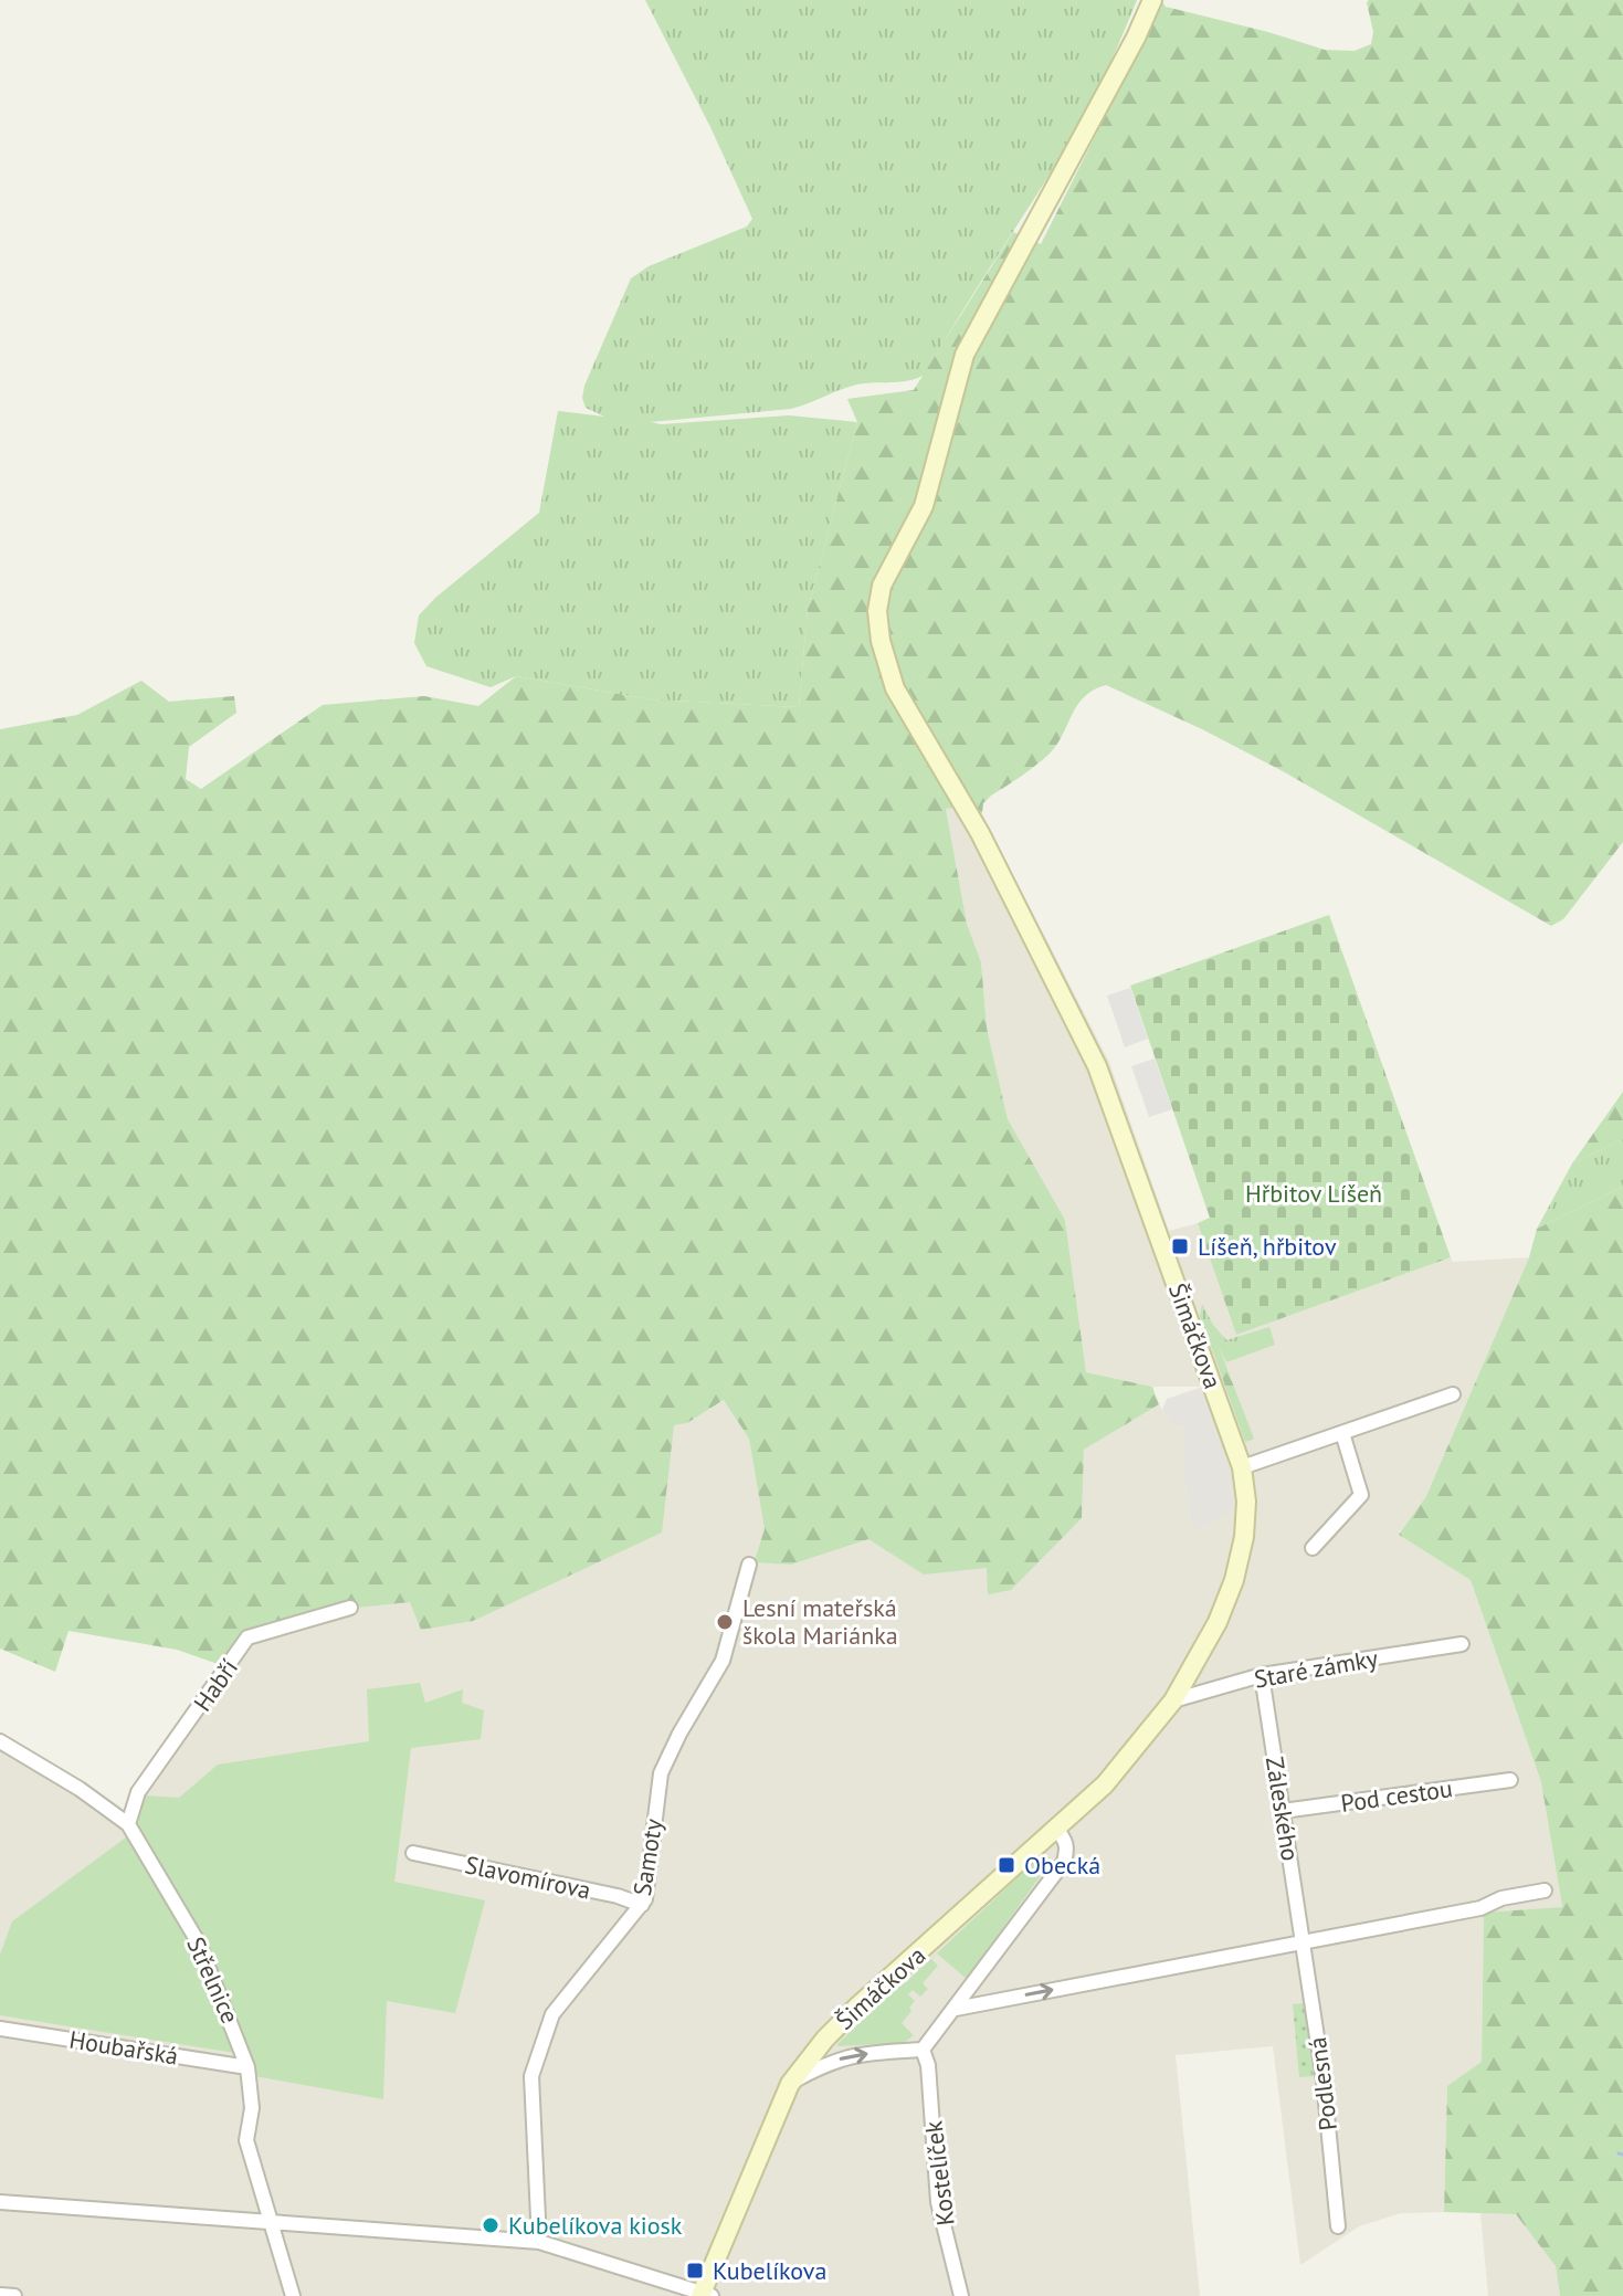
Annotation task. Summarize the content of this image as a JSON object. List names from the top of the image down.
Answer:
{
  "streets": {
    "street": [
      "Šimáčkova",
      "Staré zámky",
      "Habří",
      "Pod cestou",
      "Záleského",
      "Samoty",
      "Slavomírova",
      "Střelnice",
      "Houbařská",
      "Podlesná",
      "Kostelíček"
    ]
  },
  "crossings": [
    ["Šimáčkova", "Staré zámky"],
    ["Šimáčkova", "Kostelíček"],
    ["Staré zámky", "Záleského"],
    ["Habří", "Střelnice"],
    ["Pod cestou", "Záleského"],
    ["Záleského", "Podlesná"],
    ["Samoty", "Slavomírova"],
    ["Střelnice", "Houbařská"]
  ],
  "parks": ["Hřbitov Líšeň"],
  "places": {
    "transit": ["Líšeň, hřbitov", "Obecká", "Kubelíkova"],
    "other": ["Lesní mateřská škola Mariánka", "Kubelíkova kiosk"]
  }
}
